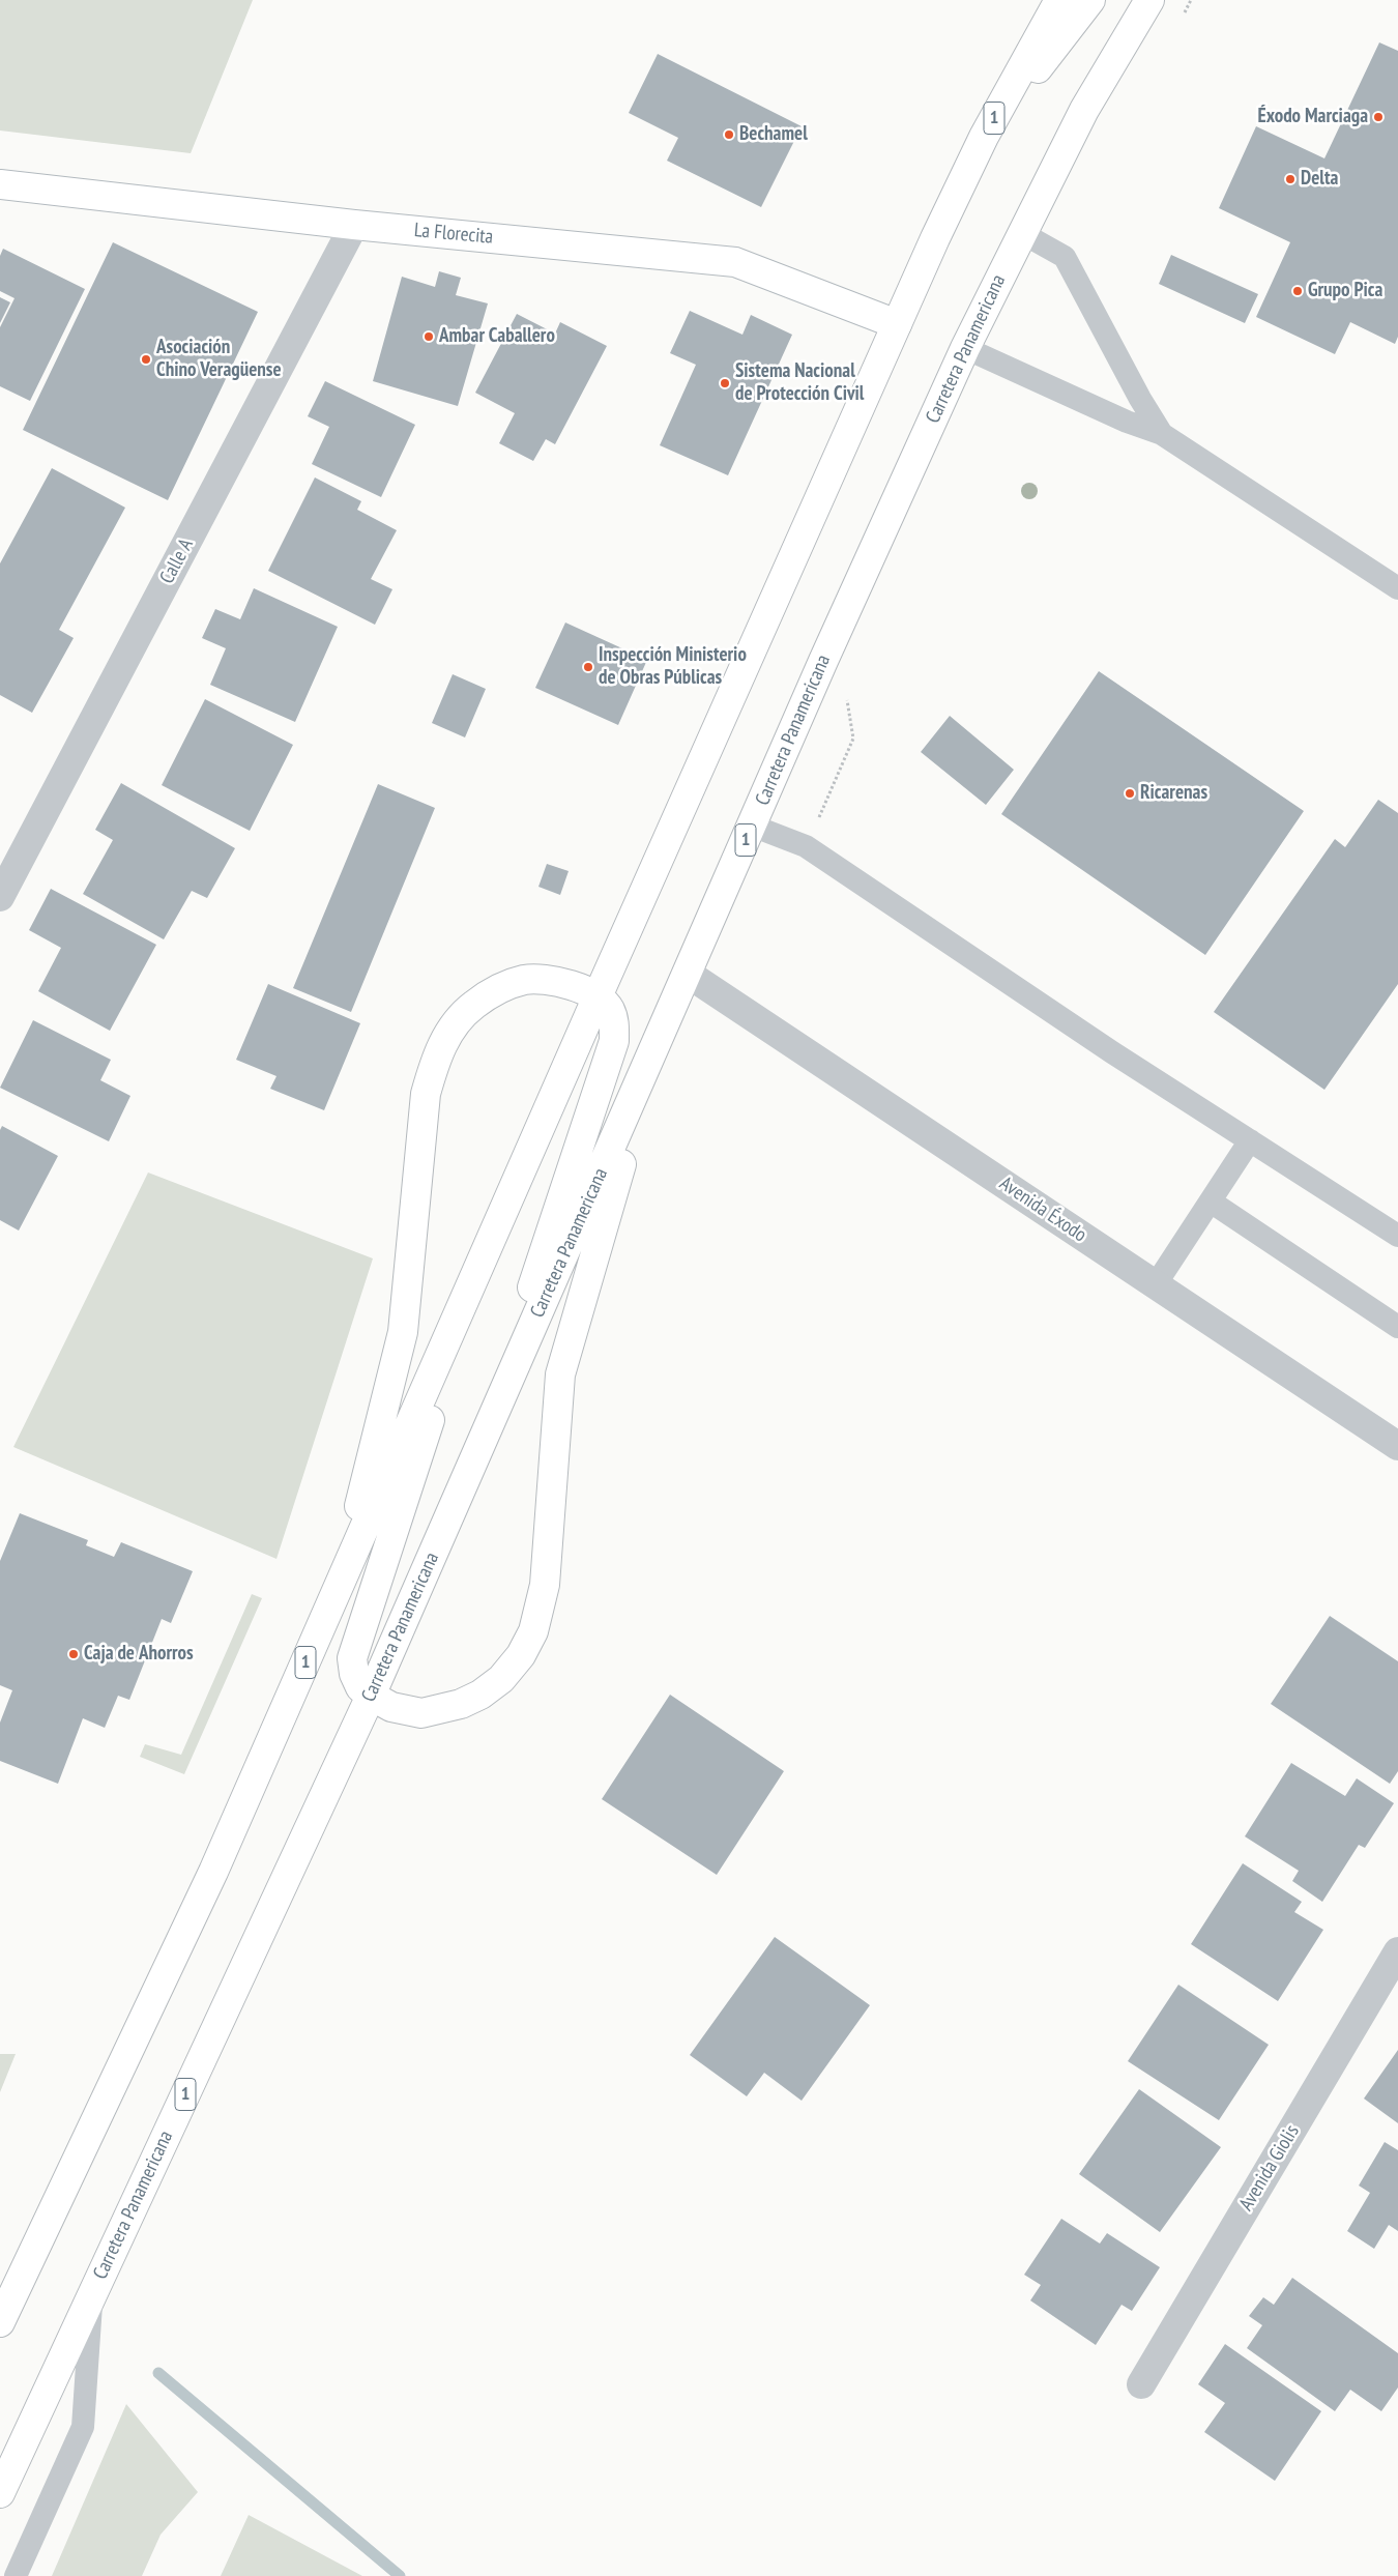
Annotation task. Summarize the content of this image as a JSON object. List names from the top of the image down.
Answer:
{
  "streets": {
    "main road": ["1", "La Florecita", "Carretera Panamericana"],
    "street": ["Calle A", "Avenida Éxodo", "Avenida Giolis"]
  },
  "crossings": [
    ["1", "La Florecita"],
    ["La Florecita", "Calle A"],
    ["Carretera Panamericana", "Avenida Éxodo"]
  ],
  "places": [
    "Éxodo Marciaga",
    "Bechamel",
    "Delta",
    "Grupo Pica",
    "Ambar Caballero",
    "Asociación Chino Veragüense",
    "Sistema Nacional de Protección Civil",
    "Inspección Ministerio de Obras Públicas",
    "Ricarenas",
    "Caja de Ahorros"
  ]
}
